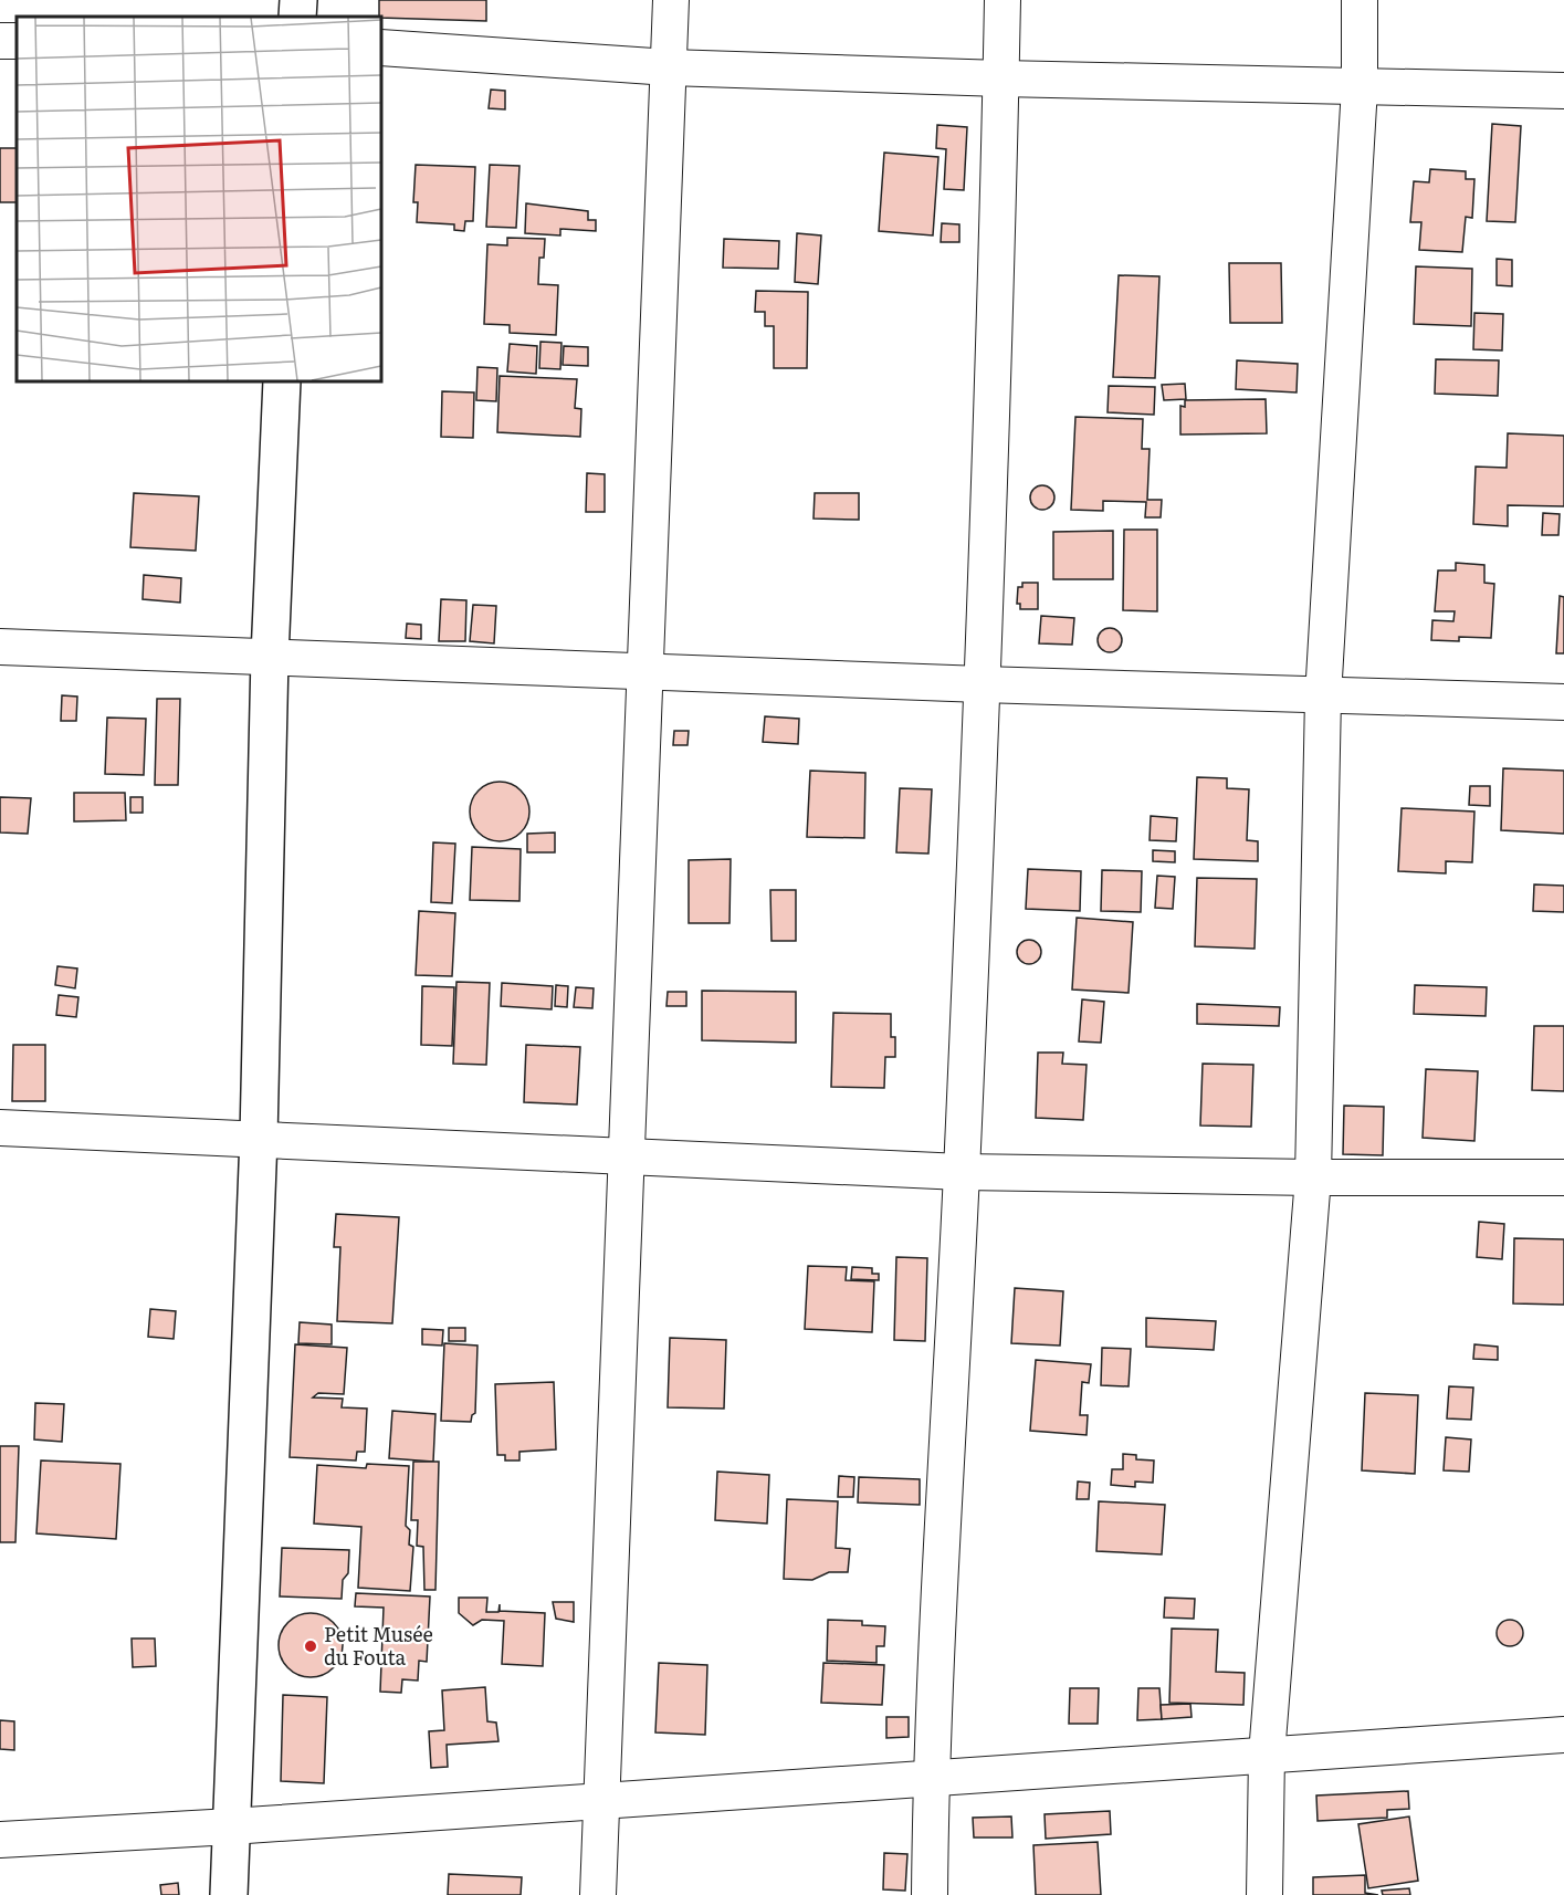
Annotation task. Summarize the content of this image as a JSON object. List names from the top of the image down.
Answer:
{
  "places": ["Petit Musée du Fouta"]
}
